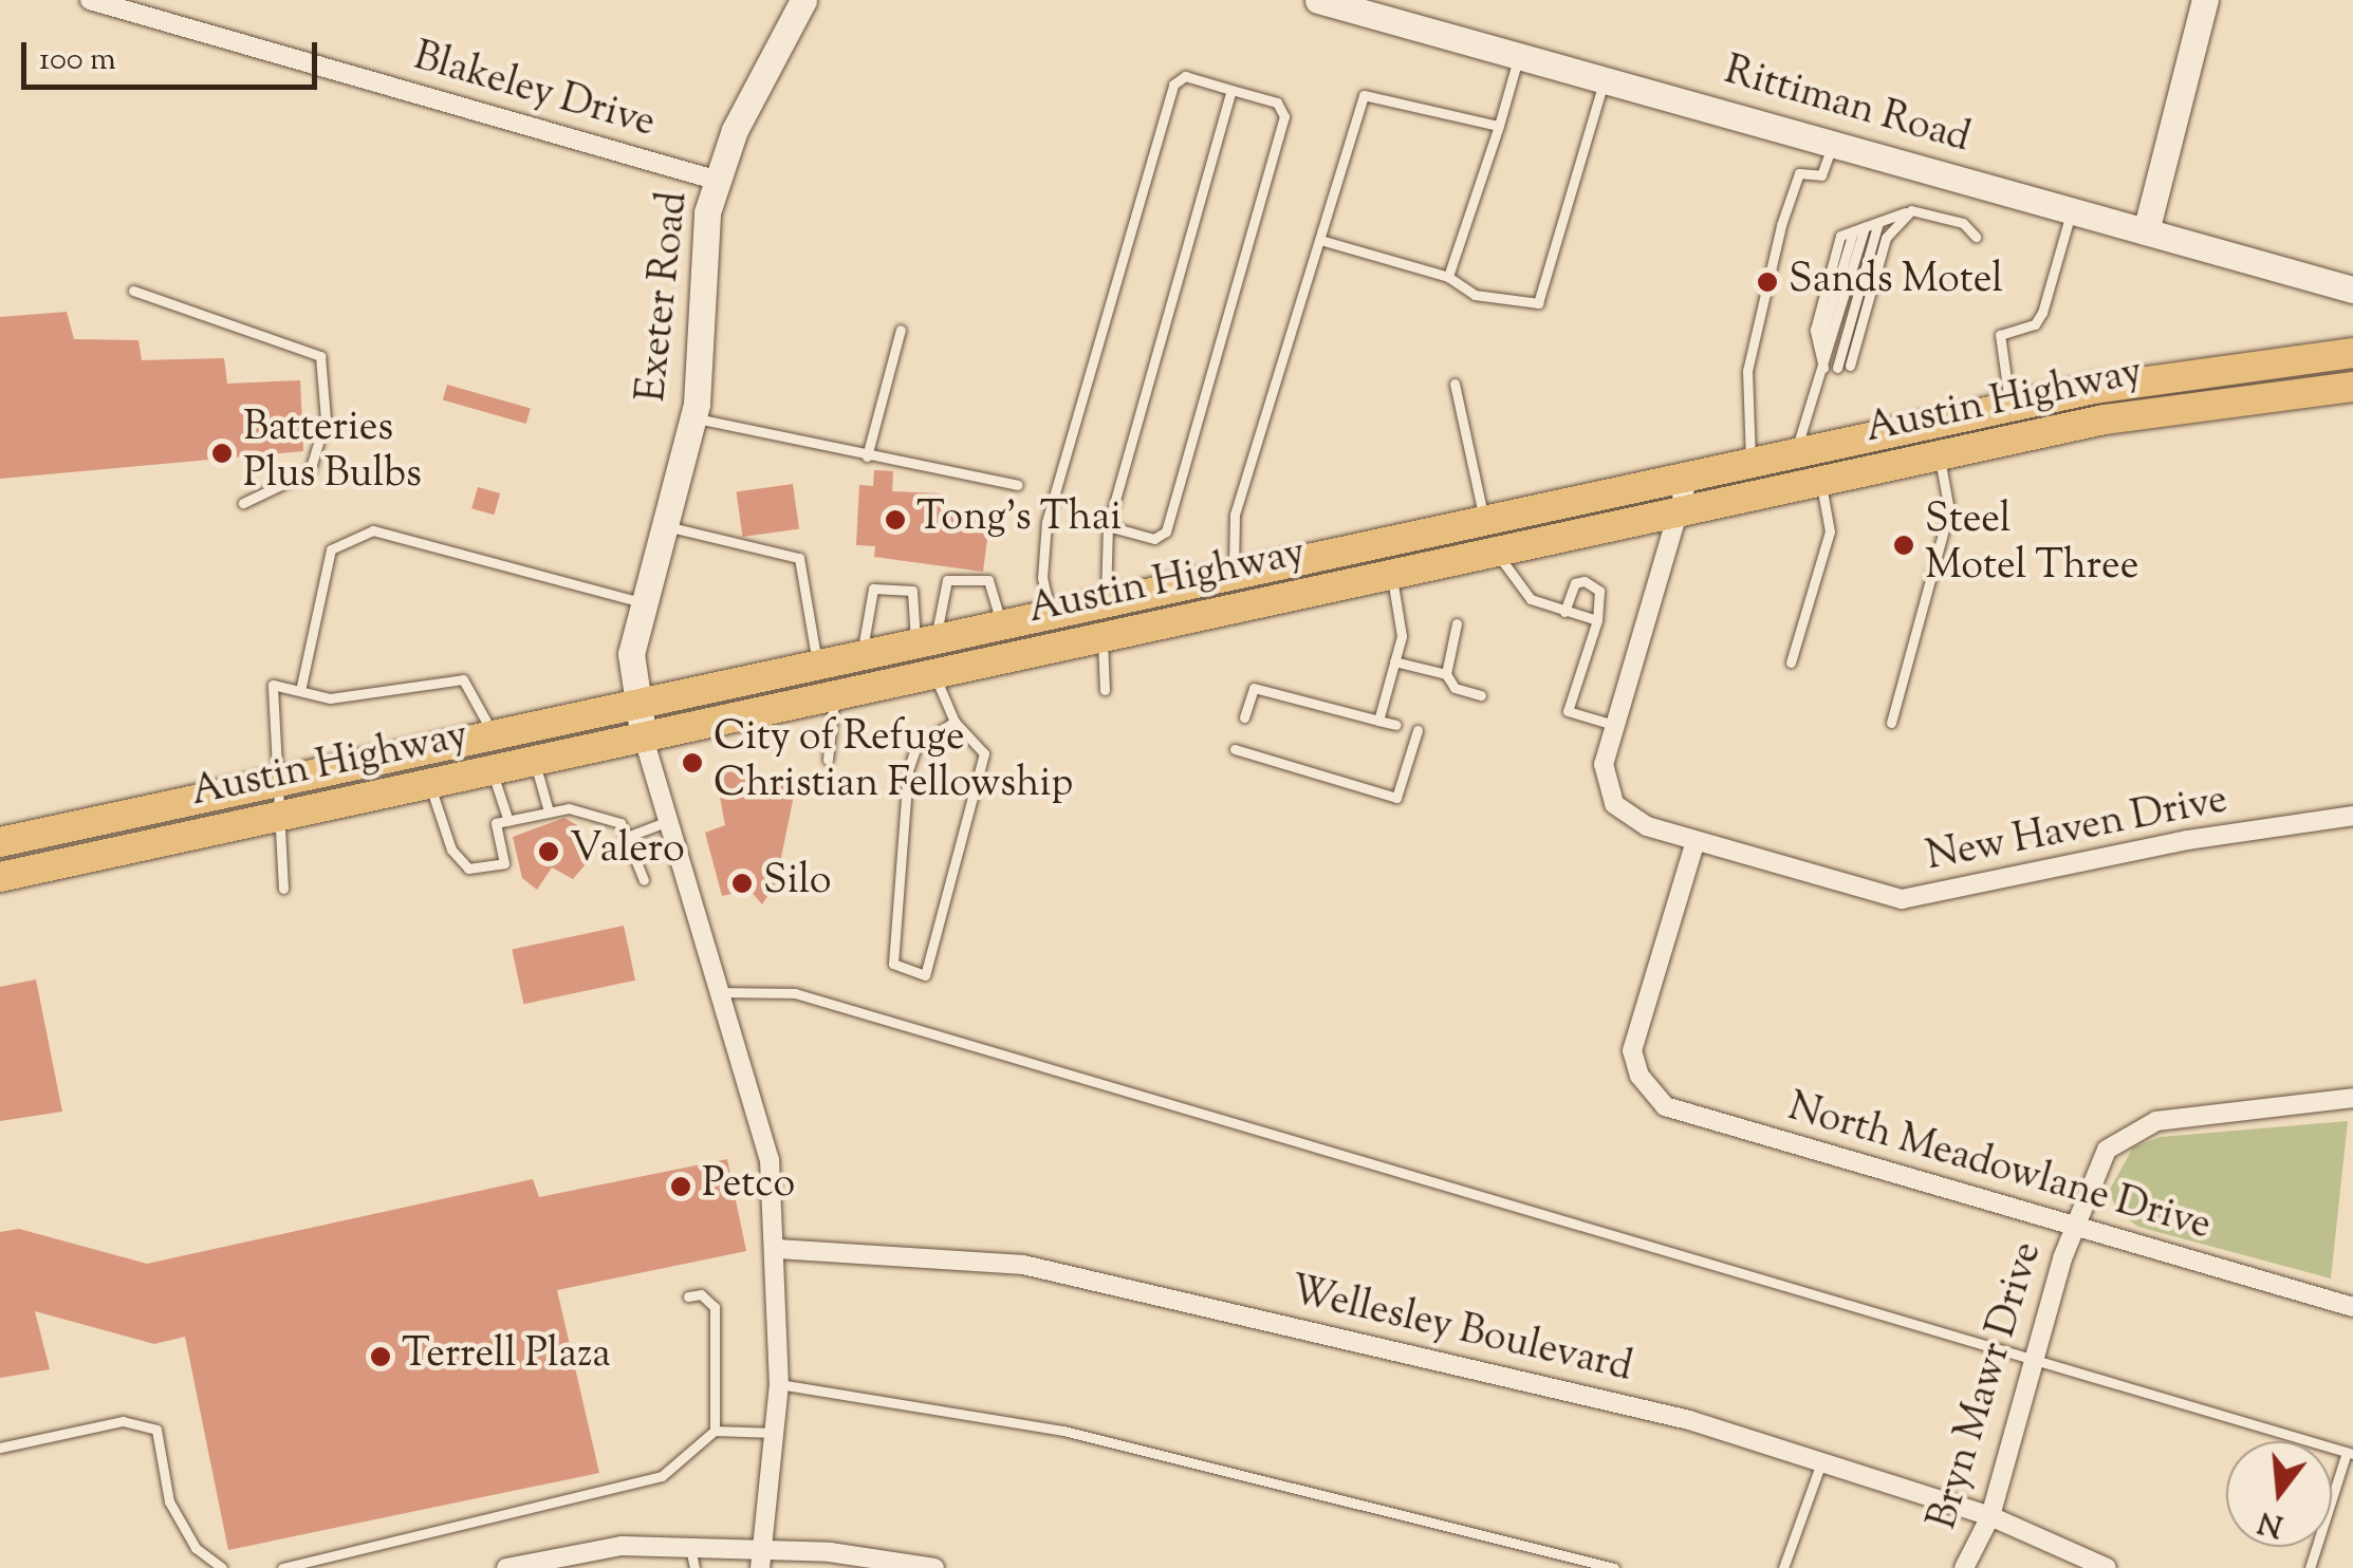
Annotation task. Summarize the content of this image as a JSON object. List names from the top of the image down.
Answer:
{
  "streets": {
    "main road": ["Austin Highway"],
    "street": [
      "Blakeley Drive",
      "Rittiman Road",
      "Exeter Road",
      "New Haven Drive",
      "North Meadowlane Drive",
      "Wellesley Boulevard",
      "Bryn Mawr Drive"
    ]
  },
  "crossings": [
    ["Blakeley Drive", "Exeter Road"],
    ["Exeter Road", "Austin Highway"],
    ["Austin Highway", "New Haven Drive"],
    ["New Haven Drive", "North Meadowlane Drive"],
    ["North Meadowlane Drive", "Bryn Mawr Drive"],
    ["Wellesley Boulevard", "Bryn Mawr Drive"]
  ],
  "places": [
    "Sands Motel",
    "Batteries Plus Bulbs",
    "Tong's Thai",
    "Steel Motel Three",
    "City of Refuge Christian Fellowship",
    "Valero",
    "Silo",
    "Petco",
    "Terrell Plaza"
  ],
  "scale_bar": "100 m",
  "north": "bottom"
}
